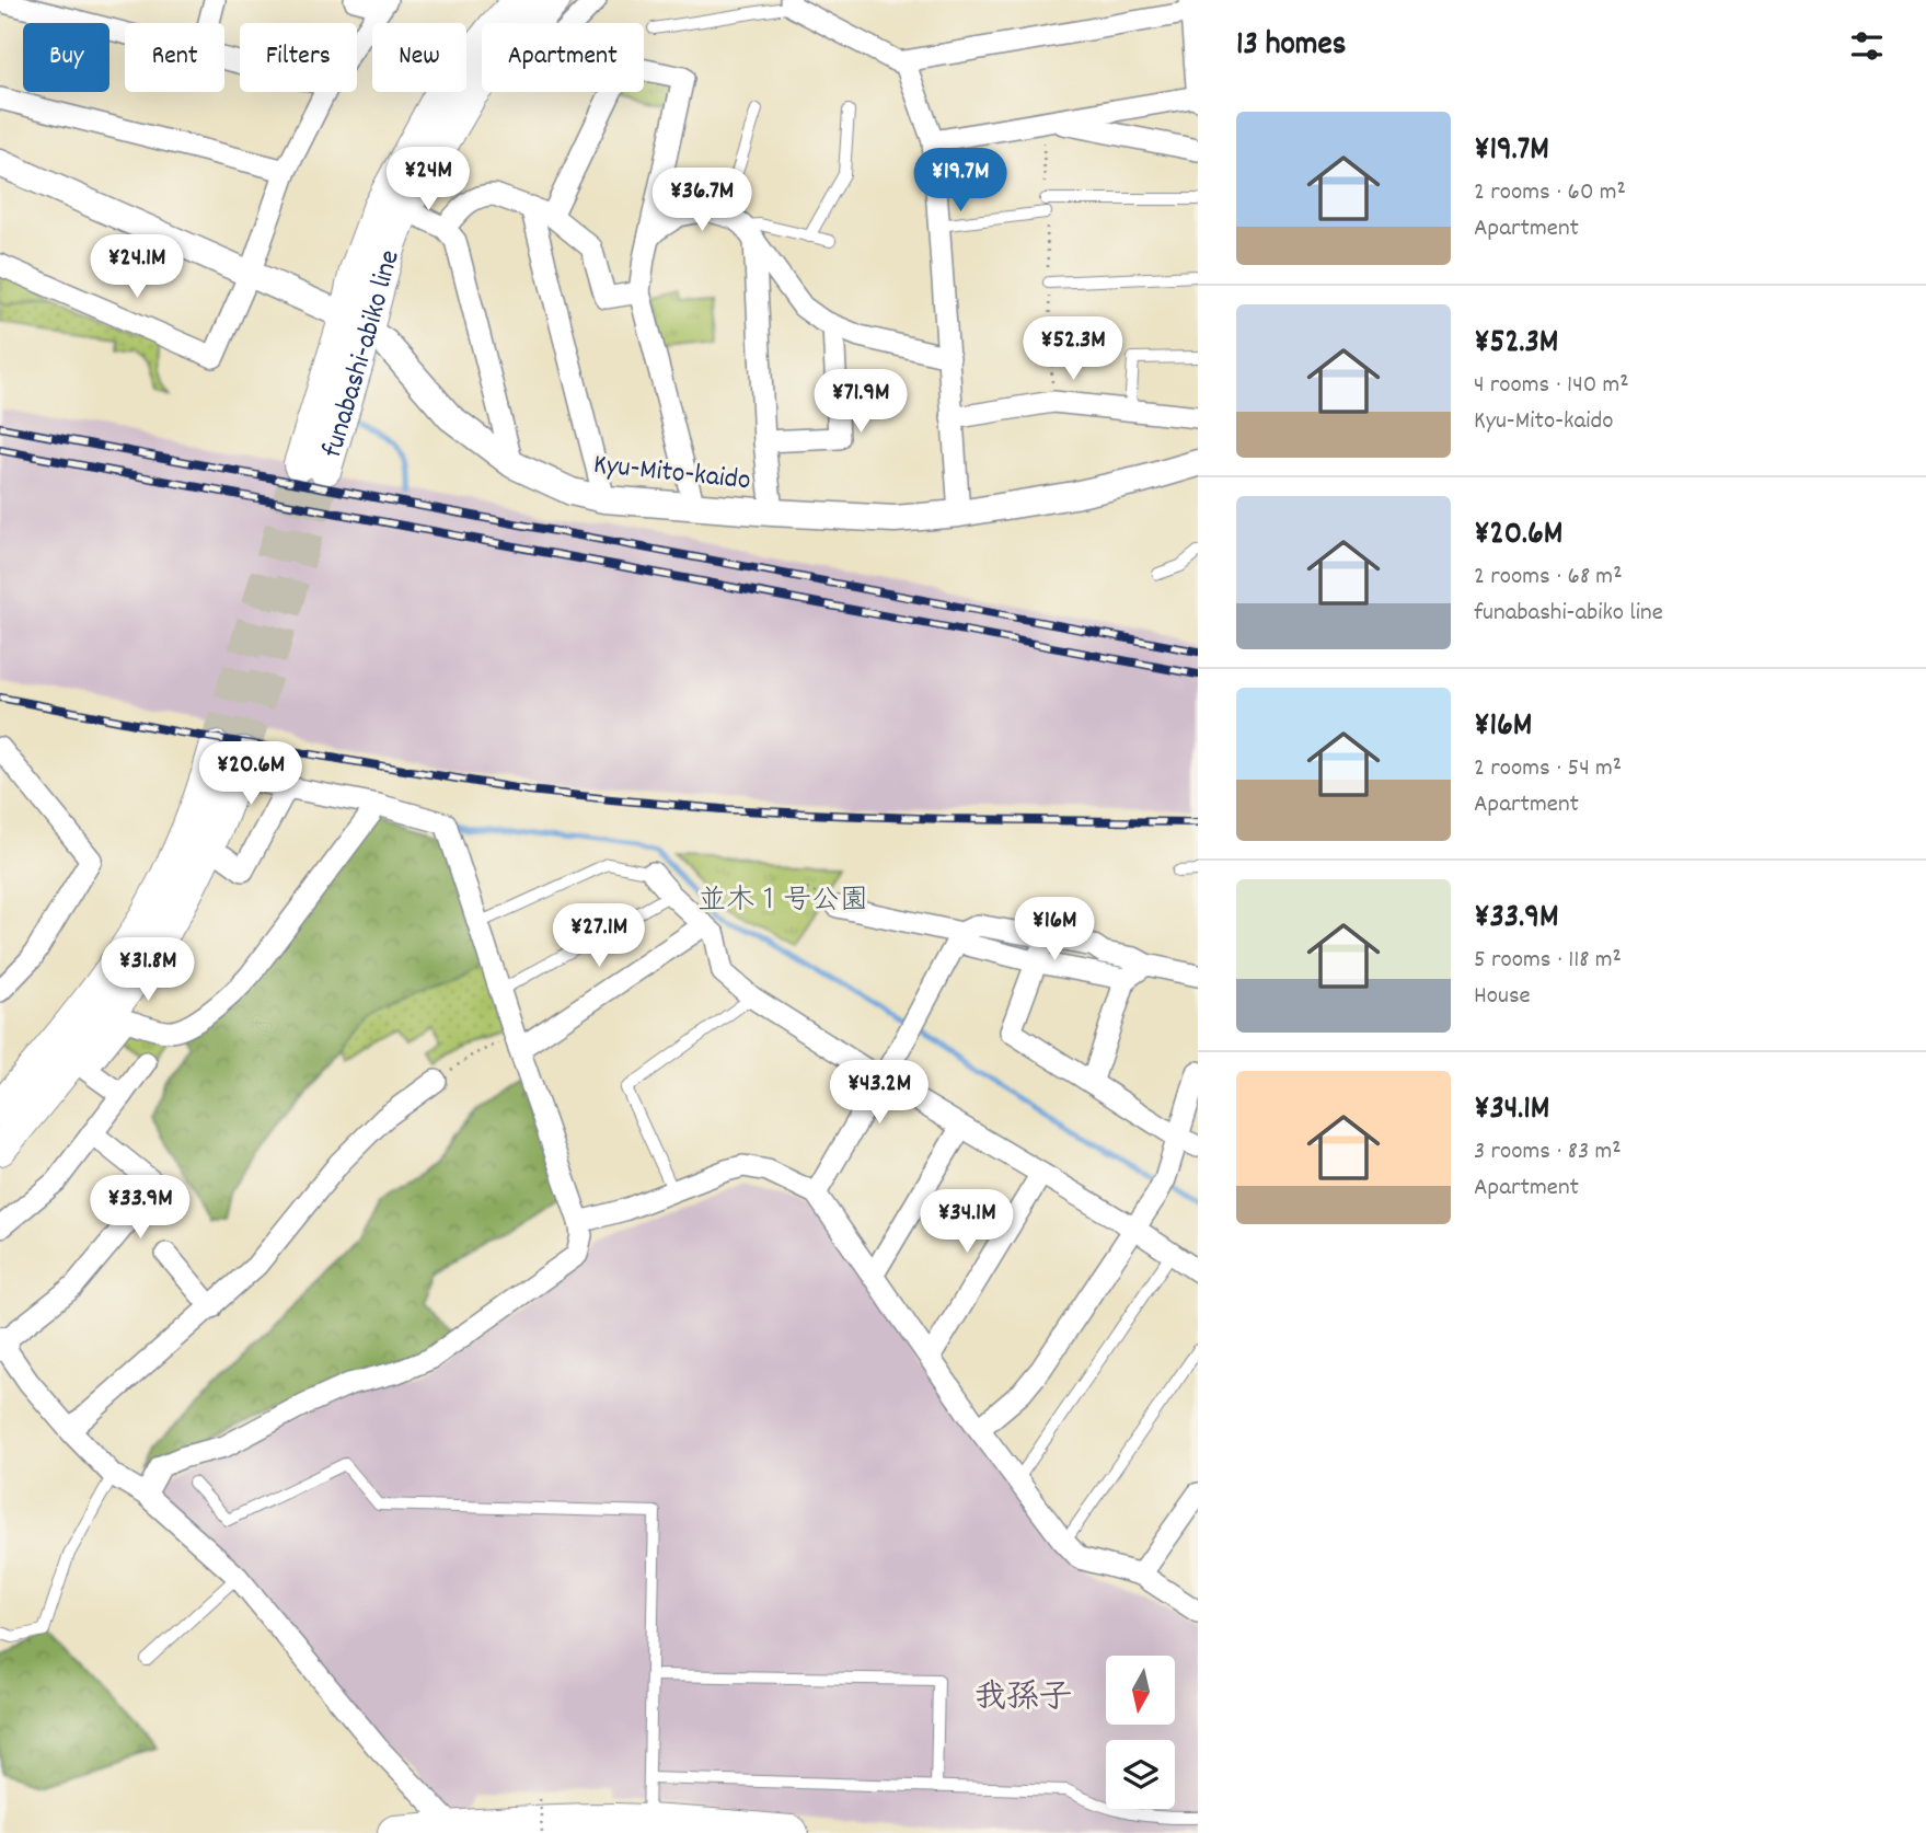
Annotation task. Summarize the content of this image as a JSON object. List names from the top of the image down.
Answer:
{
  "streets": {
    "main road": ["funabashi-abiko line"],
    "street": ["Kyu-Mito-kaido"]
  },
  "crossings": [
    ["funabashi-abiko line", "Kyu-Mito-kaido"]
  ],
  "districts": ["我孫子"],
  "parks": ["並木１号公園"],
  "north": "bottom",
  "page": {
    "heading": "13 homes",
    "chip": [
      "Buy",
      "Rent",
      "Filters",
      "New",
      "Apartment"
    ],
    "list": [
      {
        "name": "¥19.7M",
        "note": "2 rooms · 60 m² · Apartment"
      },
      {
        "name": "¥52.3M",
        "note": "4 rooms · 140 m² · Kyu-Mito-kaido"
      },
      {
        "name": "¥20.6M",
        "note": "2 rooms · 68 m² · funabashi-abiko line"
      },
      {
        "name": "¥16M",
        "note": "2 rooms · 54 m² · Apartment"
      },
      {
        "name": "¥33.9M",
        "note": "5 rooms · 118 m² · House"
      },
      {
        "name": "¥34.1M",
        "note": "3 rooms · 83 m² · Apartment"
      }
    ],
    "price": [
      "¥24M",
      "¥19.7M",
      "¥36.7M",
      "¥24.1M",
      "¥52.3M",
      "¥71.9M",
      "¥20.6M",
      "¥16M",
      "¥27.1M",
      "¥31.8M",
      "¥43.2M",
      "¥33.9M",
      "¥34.1M"
    ]
  }
}
